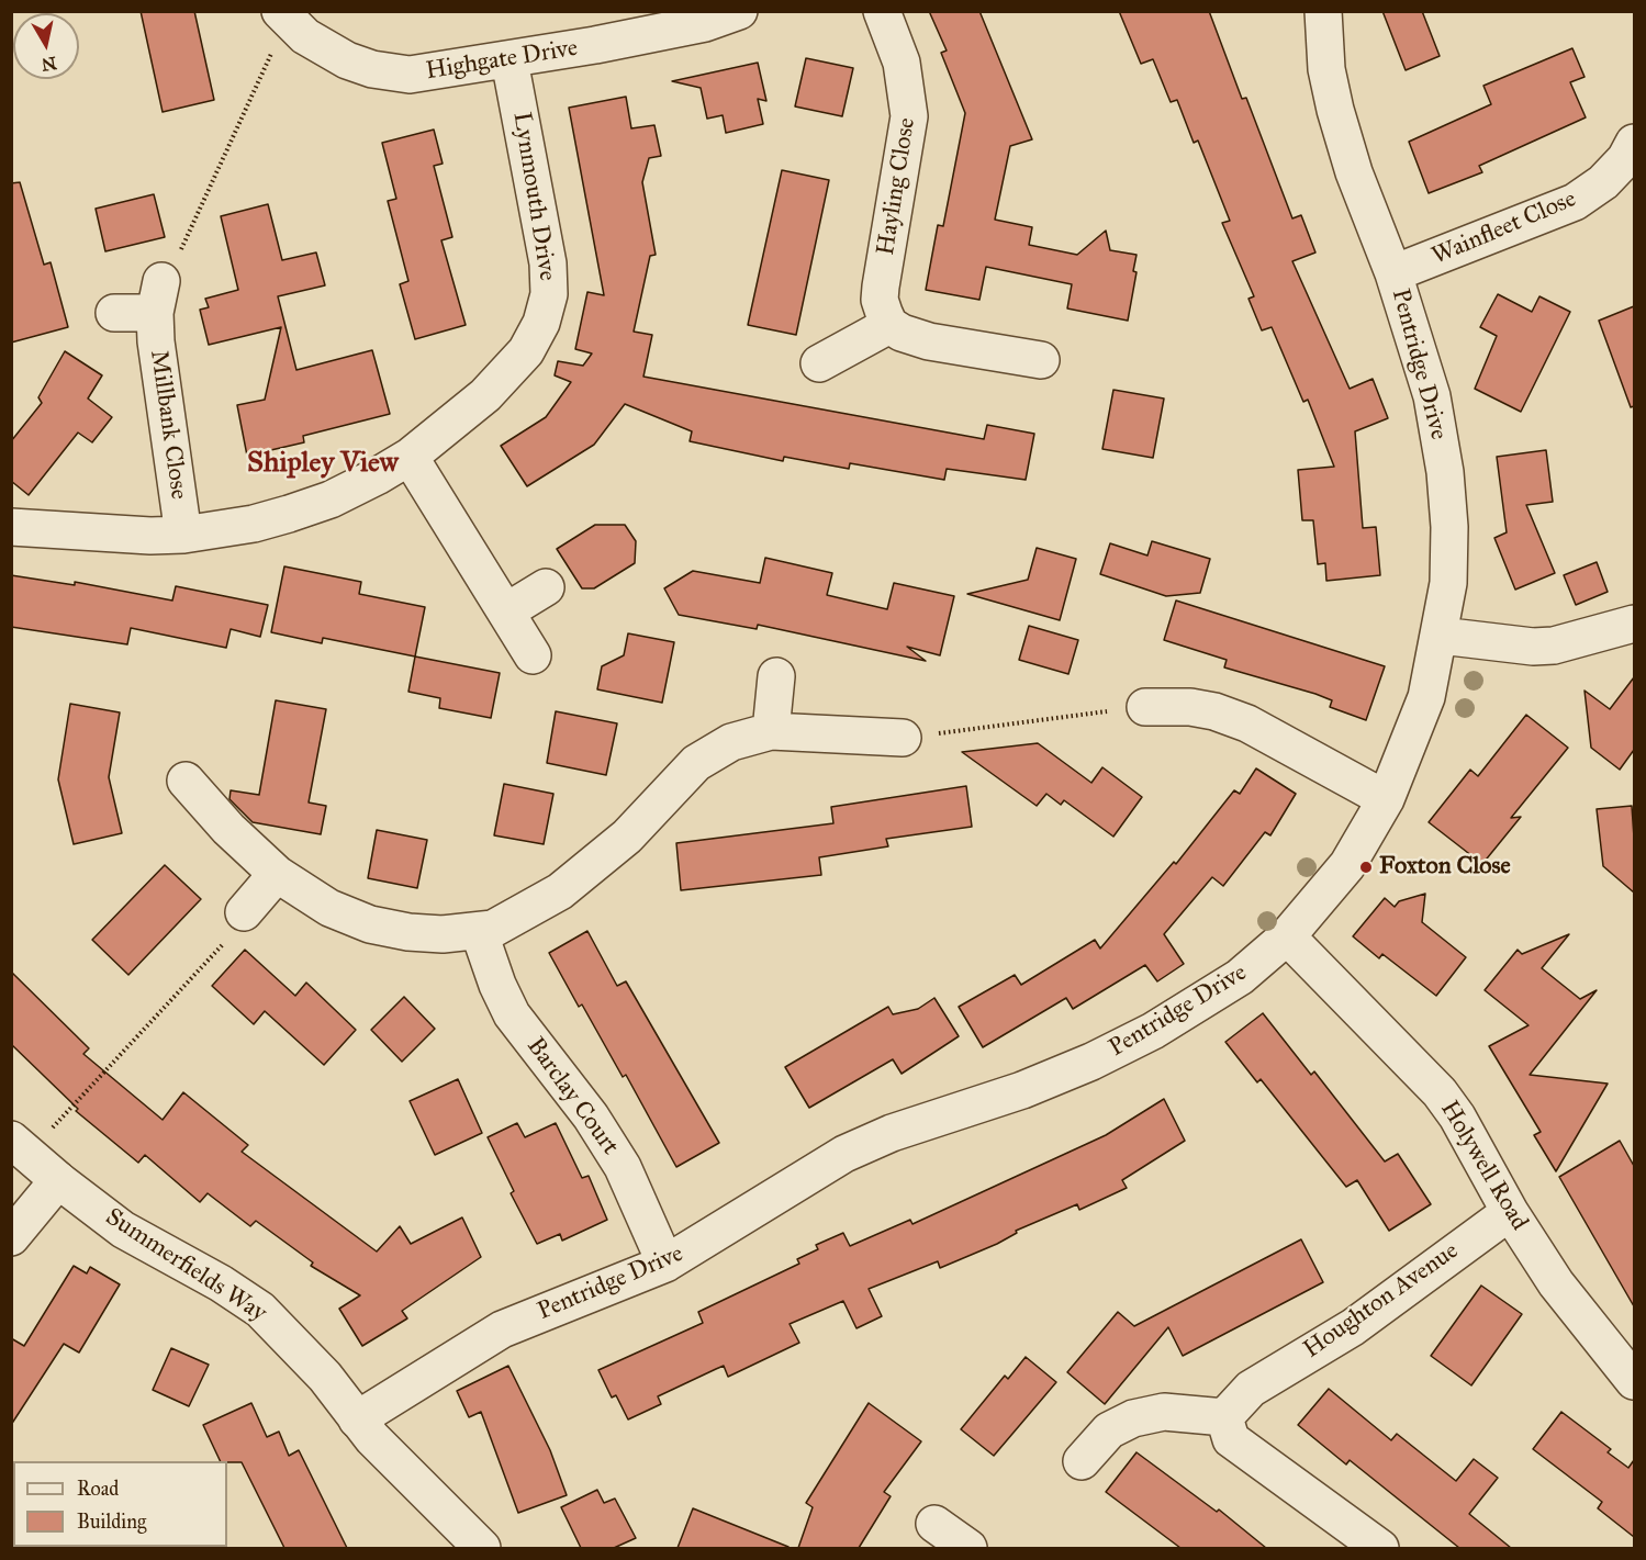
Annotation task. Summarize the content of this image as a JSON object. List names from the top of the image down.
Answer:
{
  "streets": {
    "street": [
      "Highgate Drive",
      "Hayling Close",
      "Lynmouth Drive",
      "Wainfleet Close",
      "Pentridge Drive",
      "Millbank Close",
      "Barclay Court",
      "Holywell Road",
      "Summerfields Way",
      "Houghton Avenue"
    ]
  },
  "crossings": [
    ["Highgate Drive", "Lynmouth Drive"],
    ["Lynmouth Drive", "Millbank Close"],
    ["Wainfleet Close", "Pentridge Drive"],
    ["Pentridge Drive", "Barclay Court"],
    ["Pentridge Drive", "Holywell Road"],
    ["Pentridge Drive", "Summerfields Way"],
    ["Holywell Road", "Houghton Avenue"]
  ],
  "districts": ["Shipley View"],
  "places": ["Foxton Close"],
  "legend": ["Road", "Building"],
  "north": "bottom"
}
